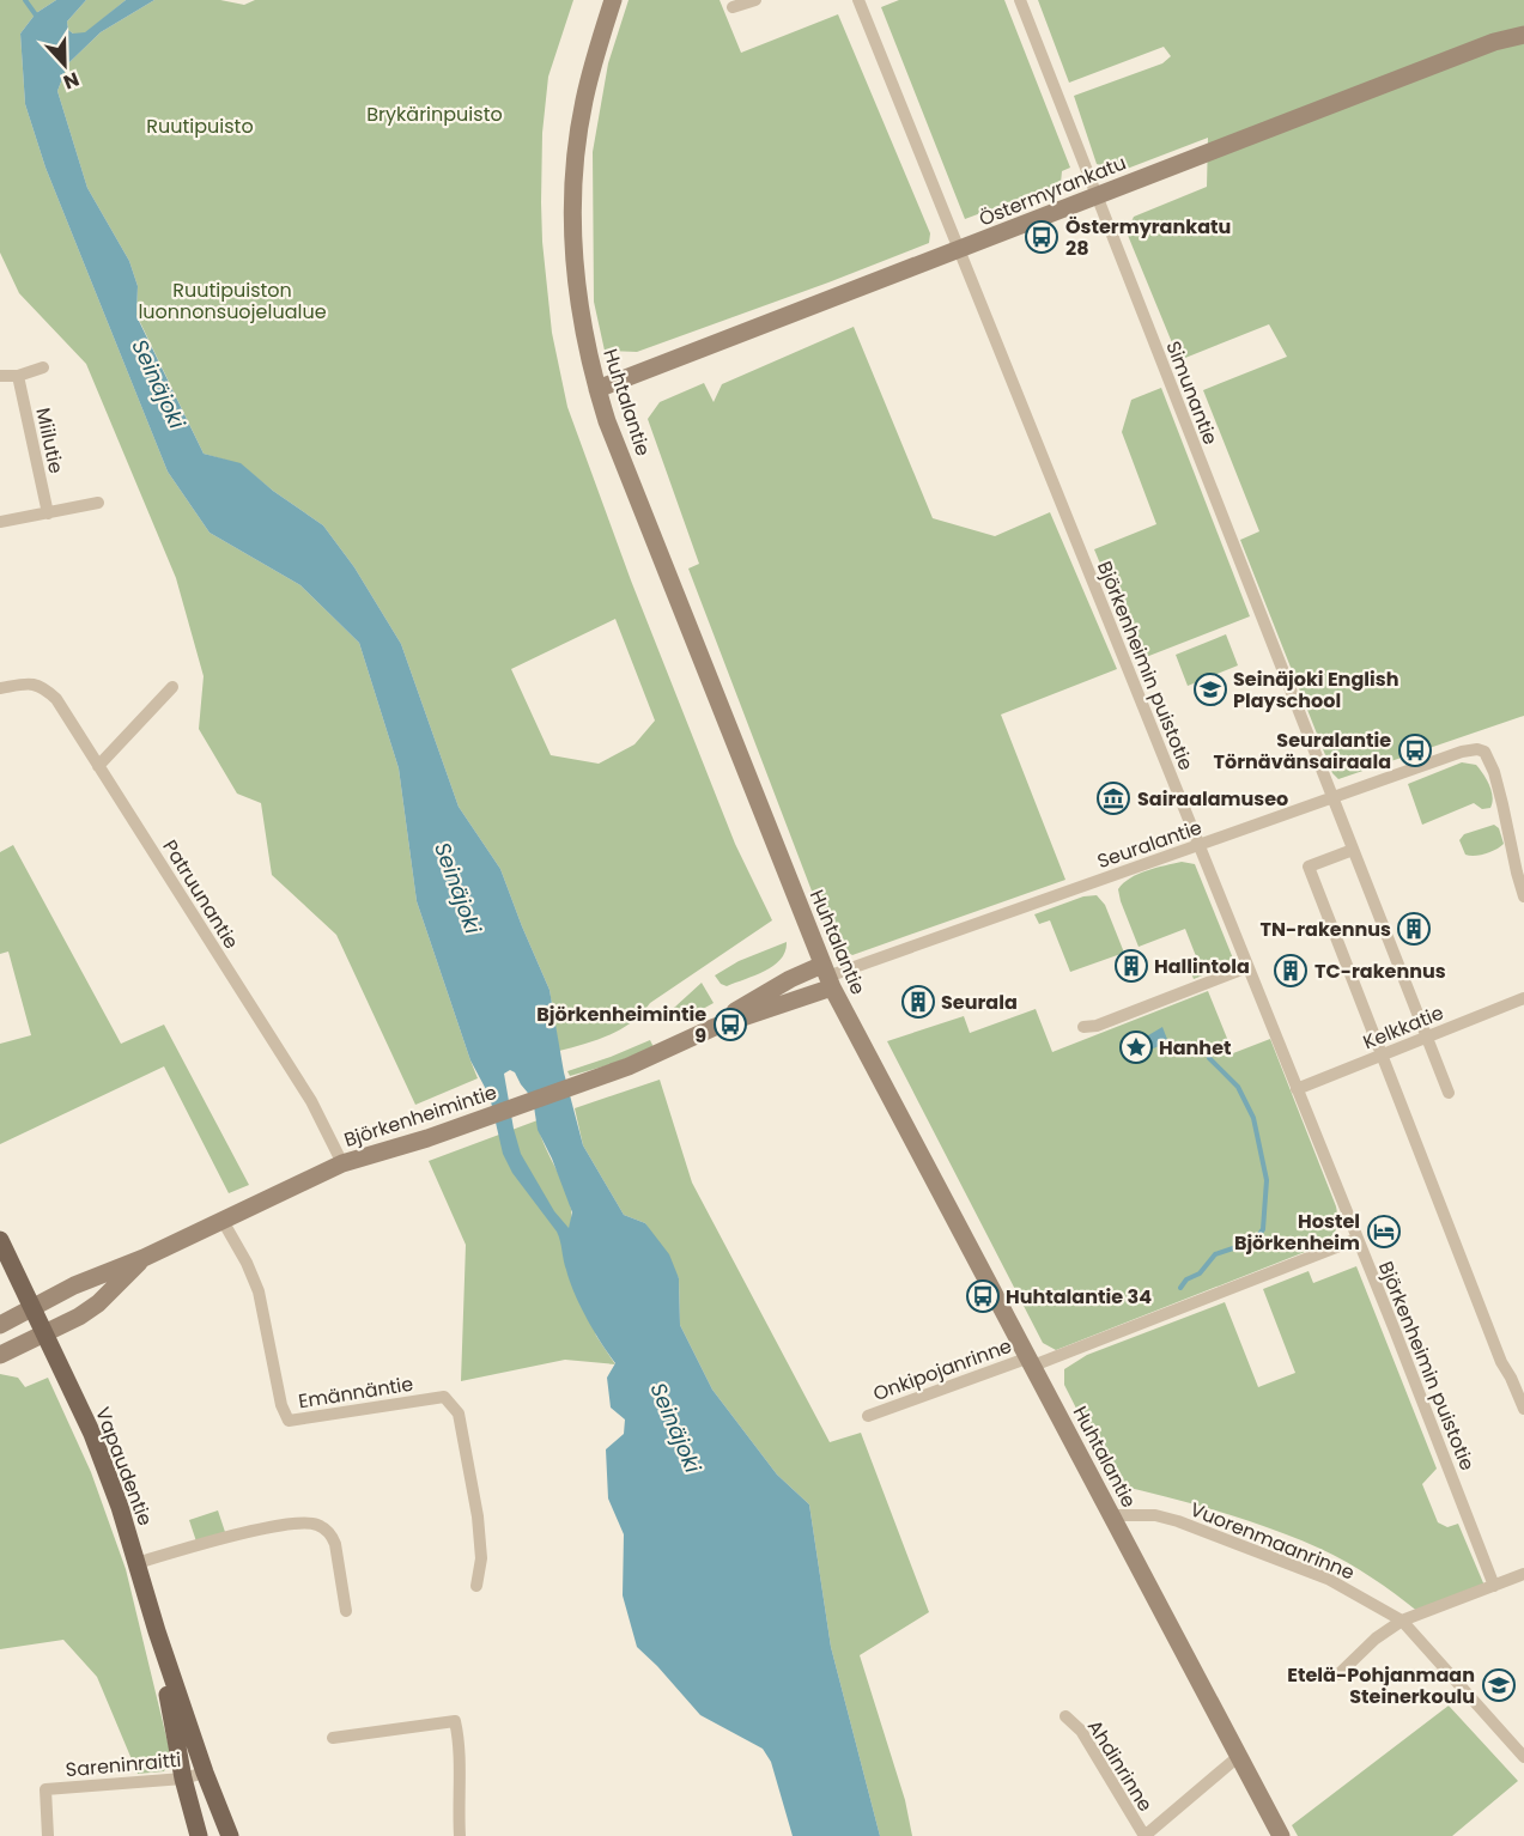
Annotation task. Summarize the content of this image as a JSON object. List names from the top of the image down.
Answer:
{
  "streets": {
    "main road": ["Vapaudentie"],
    "street": [
      "Östermyrankatu",
      "Simunantie",
      "Huhtalantie",
      "Miilutie",
      "Björkenheimin puistotie",
      "Seuralantie",
      "Patruunantie",
      "Kelkkatie",
      "Björkenheimintie",
      "Onkipojanrinne",
      "Emännäntie",
      "Vuorenmaanrinne",
      "Sareninraitti",
      "Ahdinrinne"
    ]
  },
  "crossings": [
    ["Östermyrankatu", "Simunantie"],
    ["Östermyrankatu", "Huhtalantie"],
    ["Östermyrankatu", "Björkenheimin puistotie"],
    ["Simunantie", "Seuralantie"],
    ["Simunantie", "Kelkkatie"],
    ["Huhtalantie", "Seuralantie"],
    ["Huhtalantie", "Björkenheimintie"],
    ["Huhtalantie", "Onkipojanrinne"],
    ["Huhtalantie", "Vuorenmaanrinne"],
    ["Björkenheimin puistotie", "Seuralantie"],
    ["Björkenheimin puistotie", "Kelkkatie"],
    ["Björkenheimin puistotie", "Onkipojanrinne"],
    ["Seuralantie", "Björkenheimintie"],
    ["Patruunantie", "Björkenheimintie"],
    ["Björkenheimintie", "Emännäntie"],
    ["Björkenheimintie", "Vapaudentie"],
    ["Vapaudentie", "Sareninraitti"]
  ],
  "water": ["Seinäjoki"],
  "parks": ["Brykärinpuisto", "Ruutipuisto", "Ruutipuiston luonnonsuojelualue"],
  "places": {
    "bus stop": [
      "Östermyrankatu 28",
      "Seuralantie Törnävänsairaala",
      "Björkenheimintie 9",
      "Huhtalantie 34"
    ],
    "school or university": ["Seinäjoki English Playschool", "Etelä-Pohjanmaan Steinerkoulu"],
    "museum": ["Sairaalamuseo"],
    "building": [
      "TN-rakennus",
      "Hallintola",
      "TC-rakennus",
      "Seurala"
    ],
    "place": ["Hanhet"],
    "hotel": ["Hostel Björkenheim"]
  },
  "north": "bottom"
}
